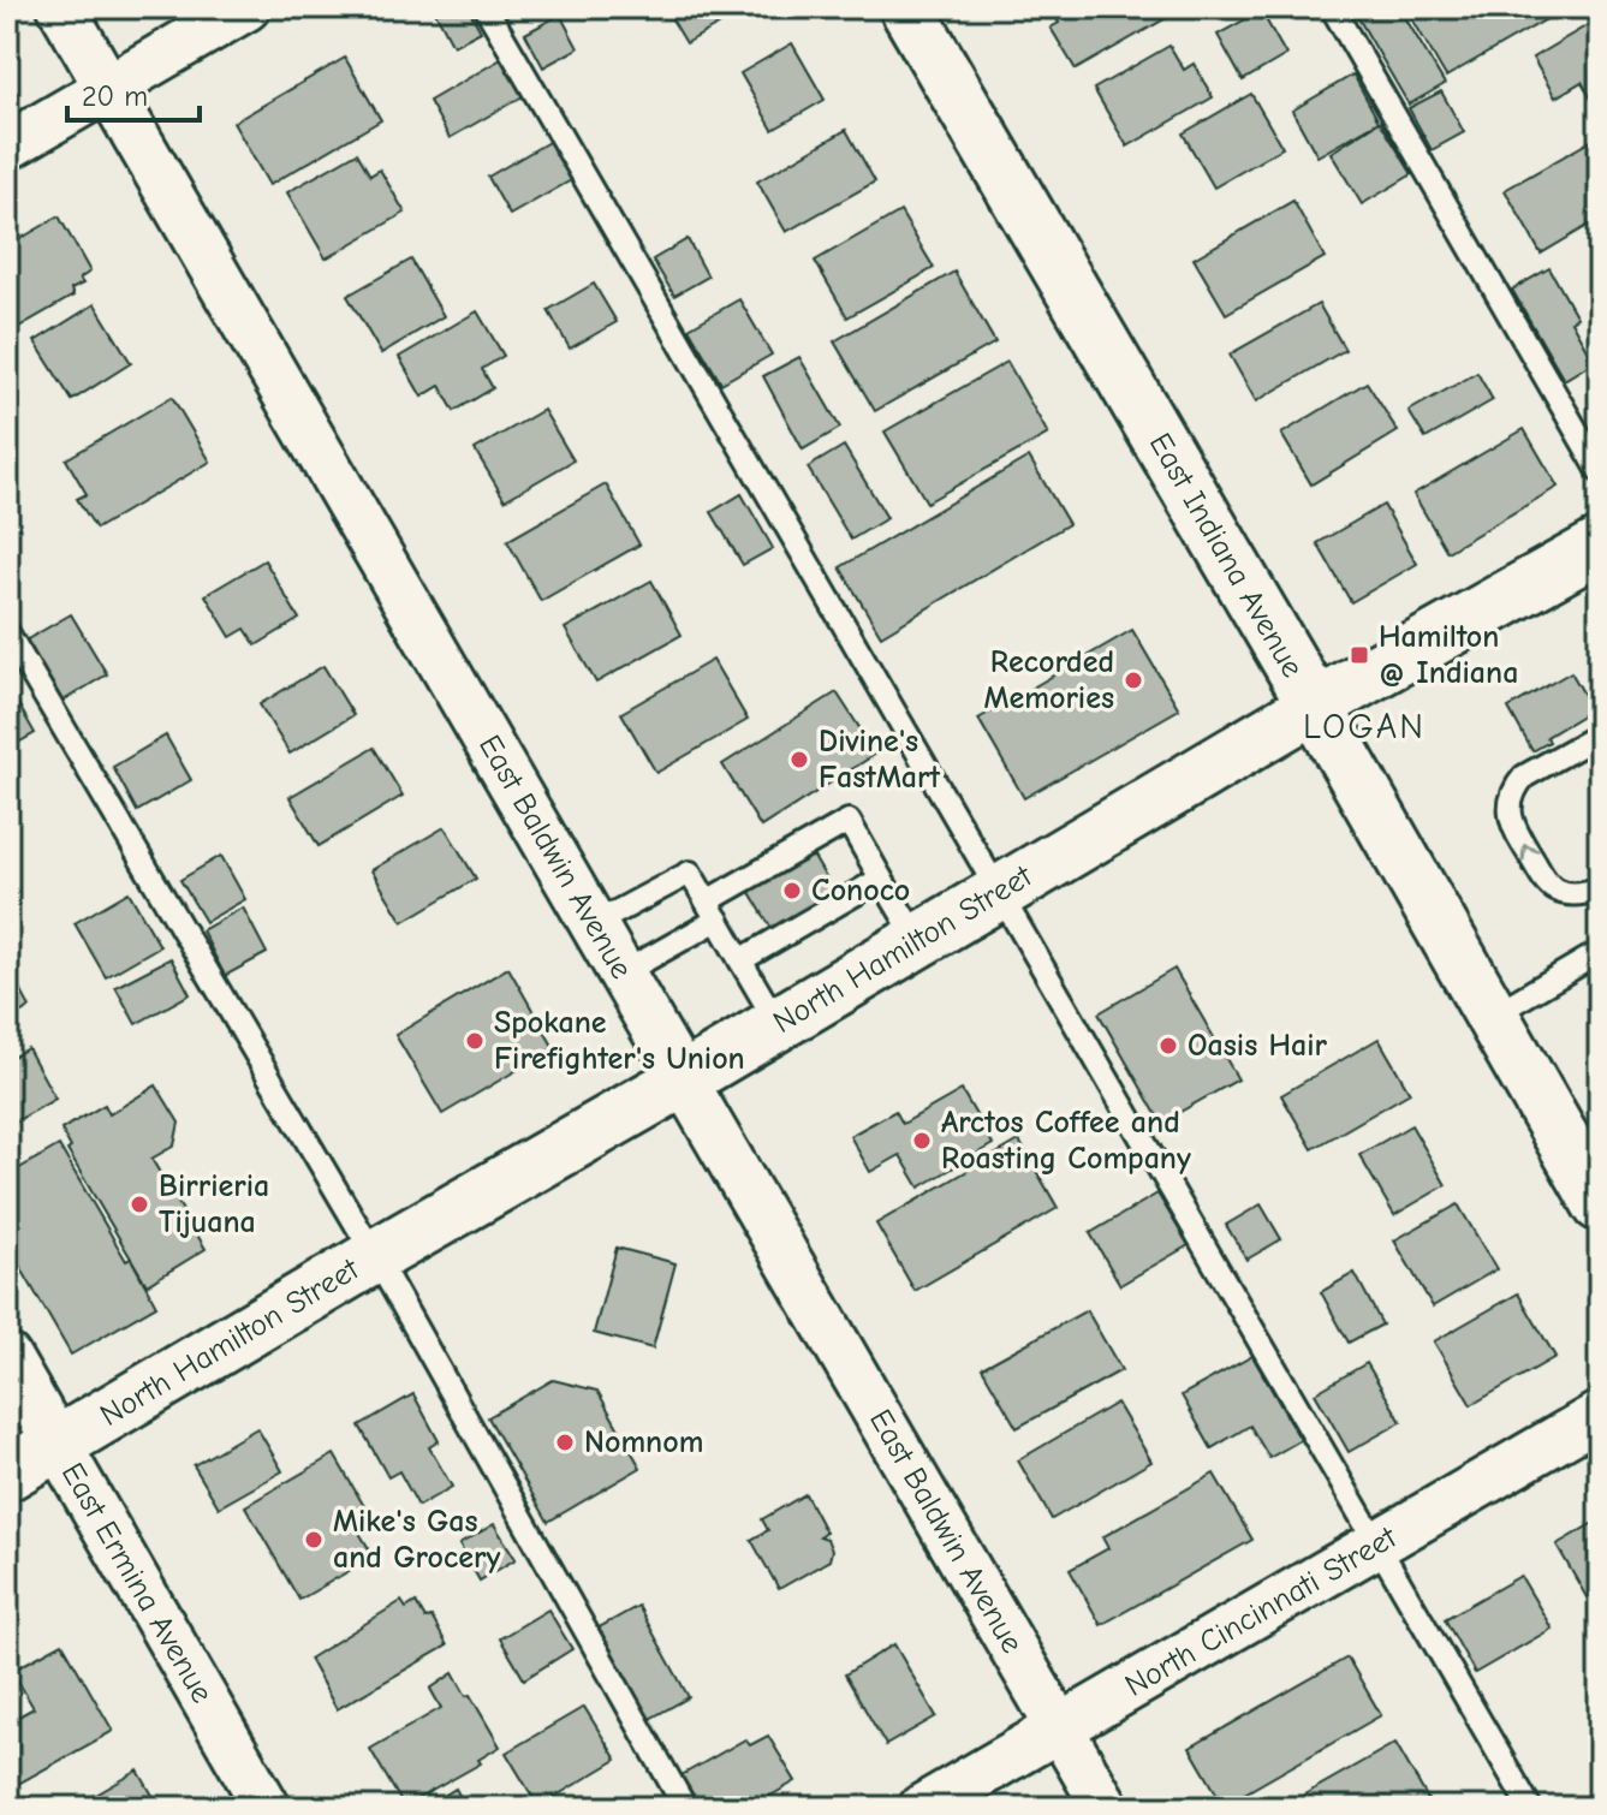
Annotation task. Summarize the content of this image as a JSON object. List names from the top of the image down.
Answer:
{
  "streets": {
    "main road": ["East Indiana Avenue", "North Hamilton Street"],
    "street": ["East Baldwin Avenue", "East Ermina Avenue", "North Cincinnati Street"]
  },
  "crossings": [
    ["East Indiana Avenue", "North Hamilton Street"],
    ["East Baldwin Avenue", "North Hamilton Street"],
    ["East Baldwin Avenue", "North Cincinnati Street"],
    ["North Hamilton Street", "East Ermina Avenue"]
  ],
  "districts": ["LOGAN"],
  "places": {
    "transit": ["Hamilton @ Indiana"],
    "other": [
      "Recorded Memories",
      "Divine's FastMart",
      "Conoco",
      "Spokane Firefighter's Union",
      "Oasis Hair",
      "Arctos Coffee and Roasting Company",
      "Birrieria Tijuana",
      "Nomnom",
      "Mike's Gas and Grocery"
    ]
  },
  "scale_bar": "20 m"
}
